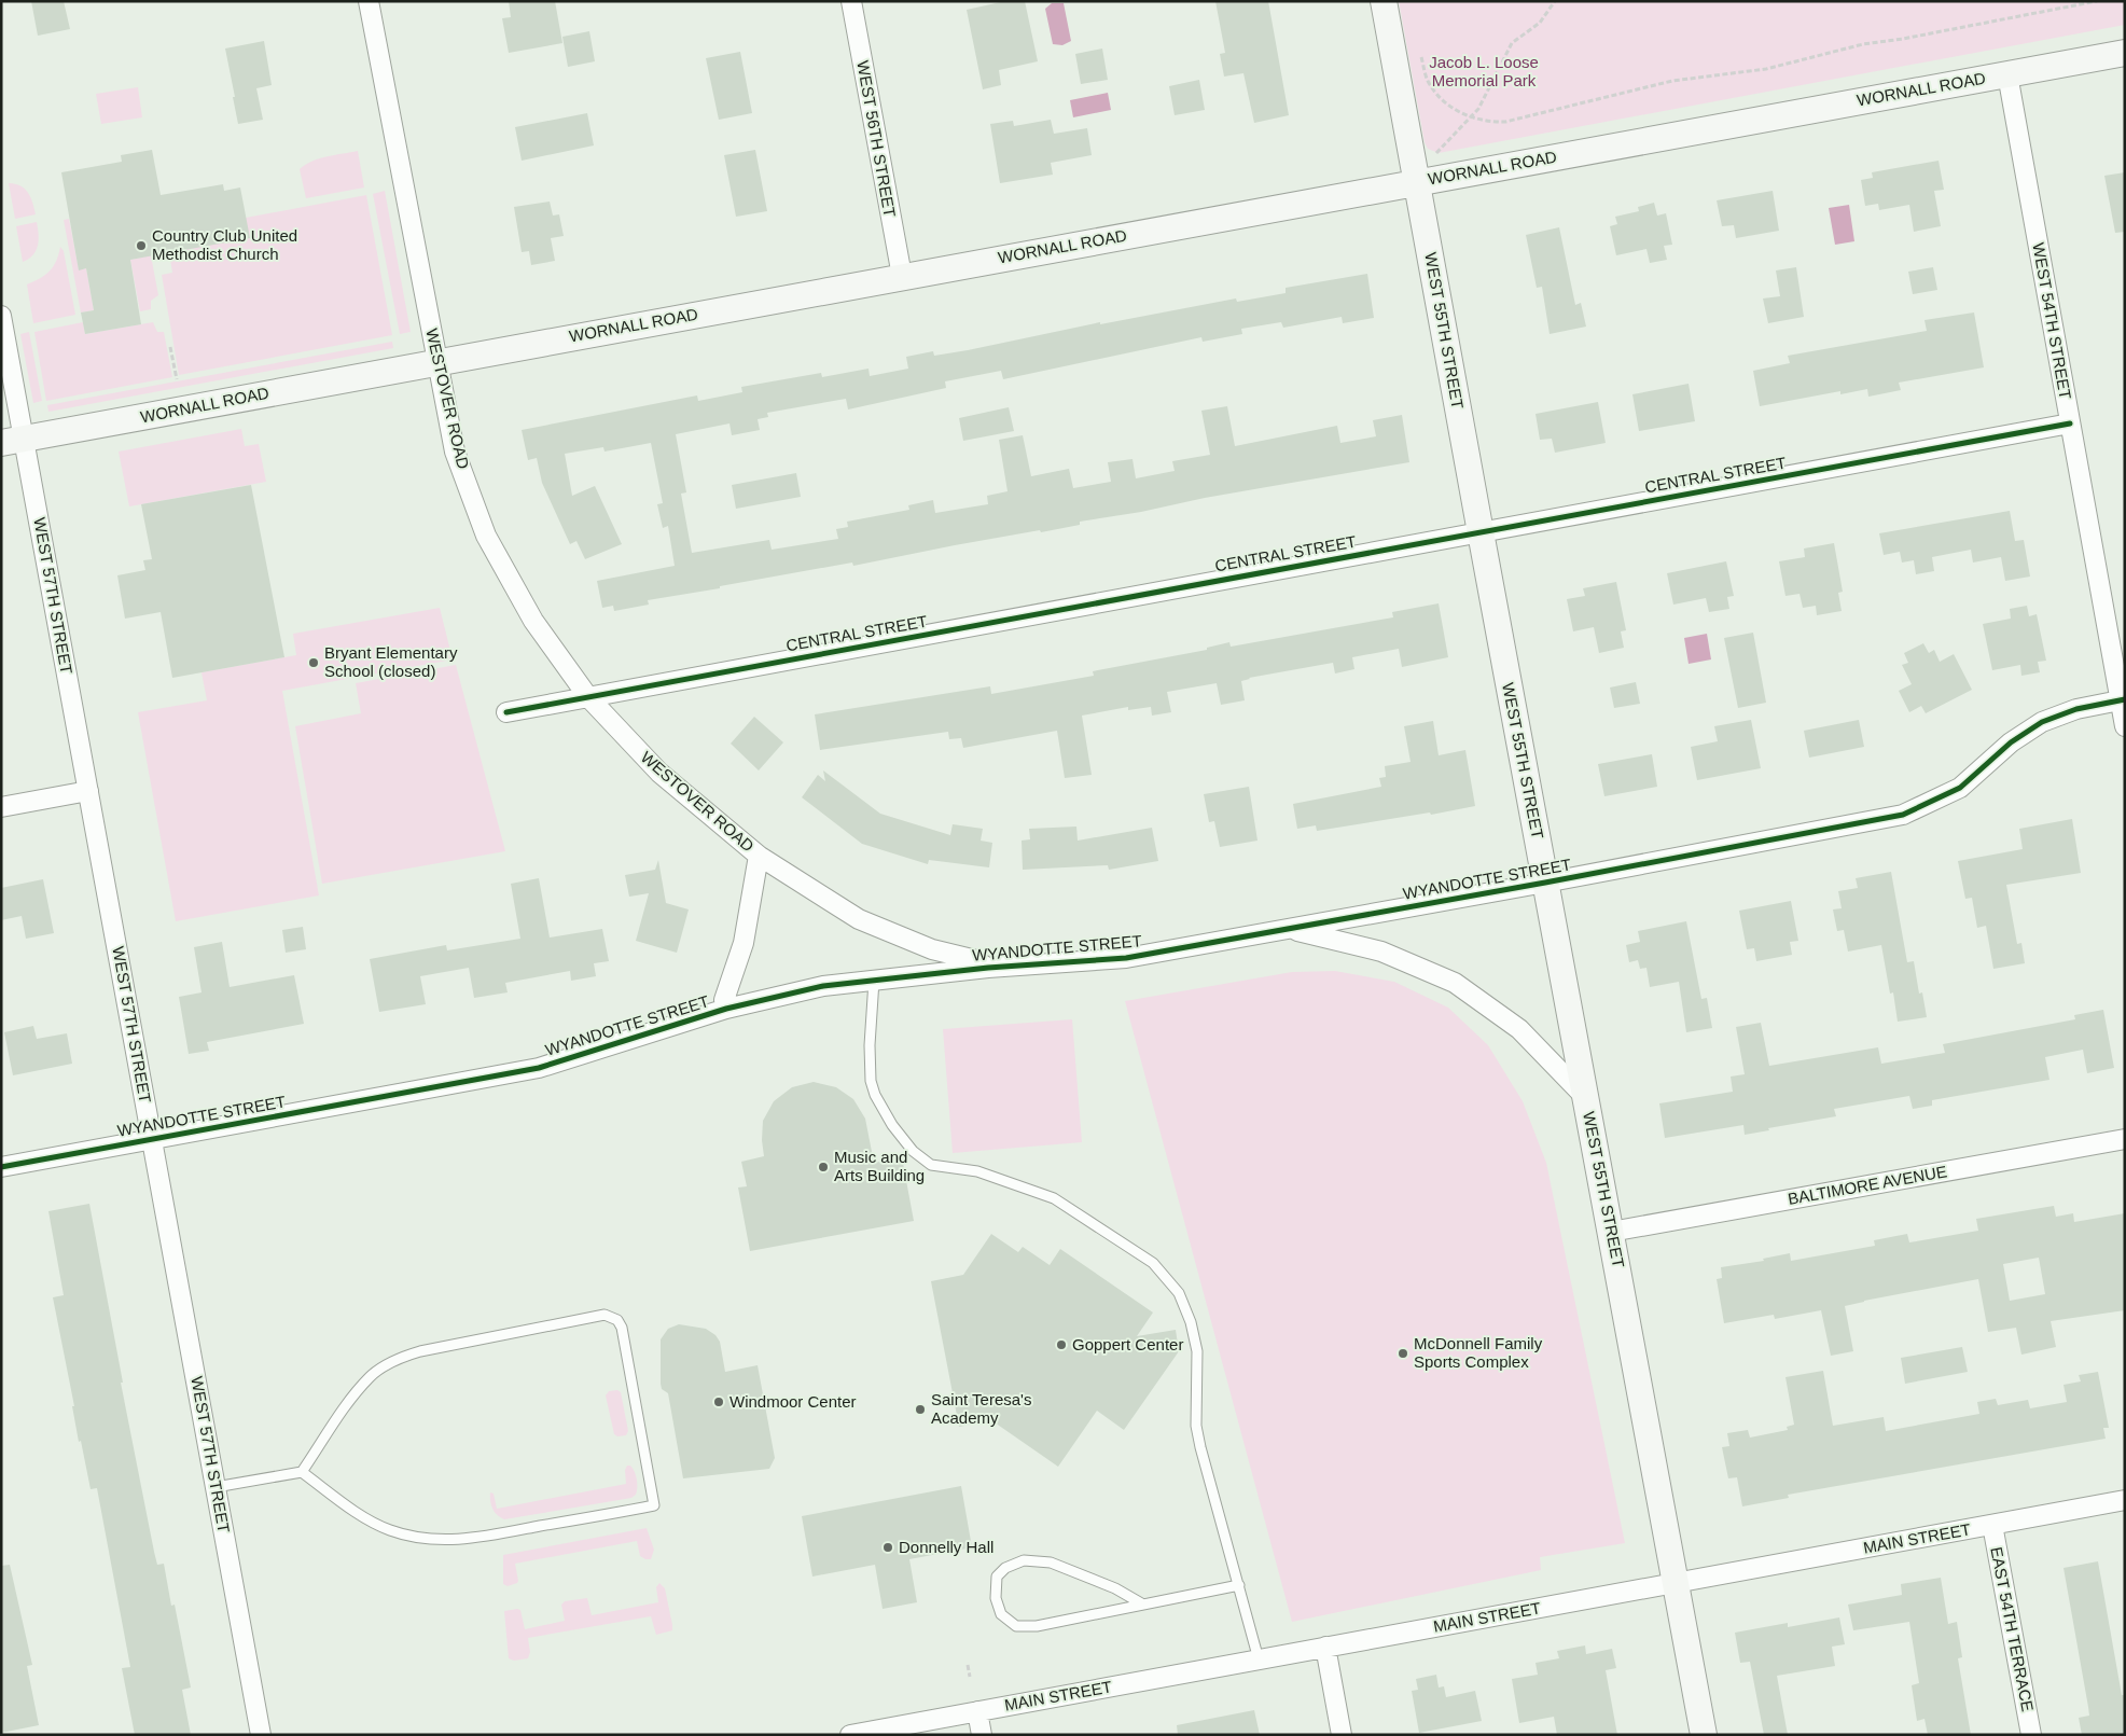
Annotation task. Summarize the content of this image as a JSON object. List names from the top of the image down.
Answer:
{
  "streets": {
    "main road": ["WORNALL ROAD", "WEST 55TH STREET"],
    "street": [
      "WEST 56TH STREET",
      "WEST 54TH STREET",
      "WESTOVER ROAD",
      "CENTRAL STREET",
      "WEST 57TH STREET",
      "WYANDOTTE STREET",
      "BALTIMORE AVENUE",
      "MAIN STREET",
      "EAST 54TH TERRACE"
    ]
  },
  "crossings": [
    ["WORNALL ROAD", "WEST 56TH STREET"],
    ["WORNALL ROAD", "WEST 54TH STREET"],
    ["WORNALL ROAD", "WEST 55TH STREET"],
    ["WORNALL ROAD", "WESTOVER ROAD"],
    ["WORNALL ROAD", "WEST 57TH STREET"],
    ["WEST 54TH STREET", "CENTRAL STREET"],
    ["WEST 54TH STREET", "WYANDOTTE STREET"],
    ["WEST 55TH STREET", "CENTRAL STREET"],
    ["WEST 55TH STREET", "WYANDOTTE STREET"],
    ["WEST 55TH STREET", "BALTIMORE AVENUE"],
    ["WEST 55TH STREET", "MAIN STREET"],
    ["WESTOVER ROAD", "CENTRAL STREET"],
    ["WESTOVER ROAD", "WYANDOTTE STREET"],
    ["WEST 57TH STREET", "WYANDOTTE STREET"],
    ["MAIN STREET", "EAST 54TH TERRACE"]
  ],
  "parks": ["Jacob L. Loose Memorial Park"],
  "places": [
    "Country Club United Methodist Church",
    "Bryant Elementary School (closed)",
    "Music and Arts Building",
    "Goppert Center",
    "McDonnell Family Sports Complex",
    "Windmoor Center",
    "Saint Teresa's Academy",
    "Donnelly Hall"
  ]
}
